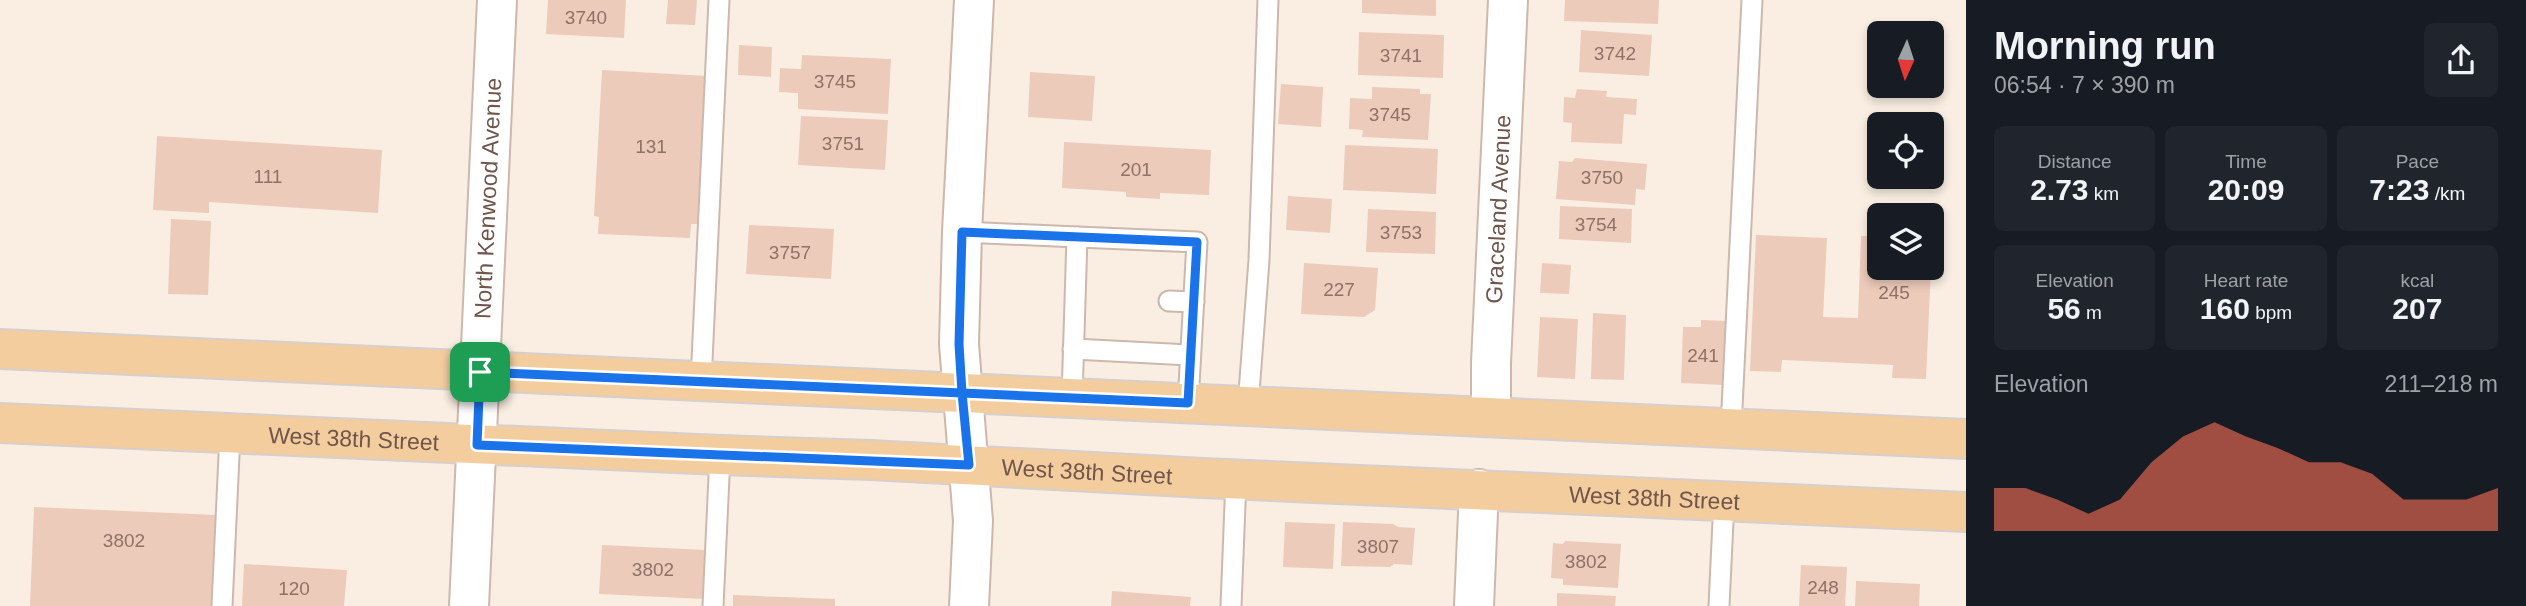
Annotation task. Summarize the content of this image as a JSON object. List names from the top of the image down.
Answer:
{
  "streets": {
    "main road": ["West 38th Street"],
    "street": ["North Kenwood Avenue", "Graceland Avenue"]
  },
  "crossings": [
    ["North Kenwood Avenue", "West 38th Street"]
  ],
  "house_numbers": [
    "3740",
    "3742",
    "3741",
    "3745",
    "3745",
    "3751",
    "131",
    "201",
    "111",
    "3750",
    "3754",
    "3753",
    "3757",
    "227",
    "245",
    "241",
    "3802",
    "3807",
    "3802",
    "3802",
    "248",
    "120"
  ],
  "north": "bottom",
  "page": {
    "heading": ["Morning run", "06:54 · 7 × 390 m"],
    "stats": [
      ["Distance", "2.73 km"],
      ["Time", "20:09"],
      ["Pace", "7:23 /km"],
      ["Elevation", "56 m"],
      ["Heart rate", "160 bpm"],
      ["kcal", "207"]
    ],
    "chart": ["Elevation", "211–218 m"]
  }
}
